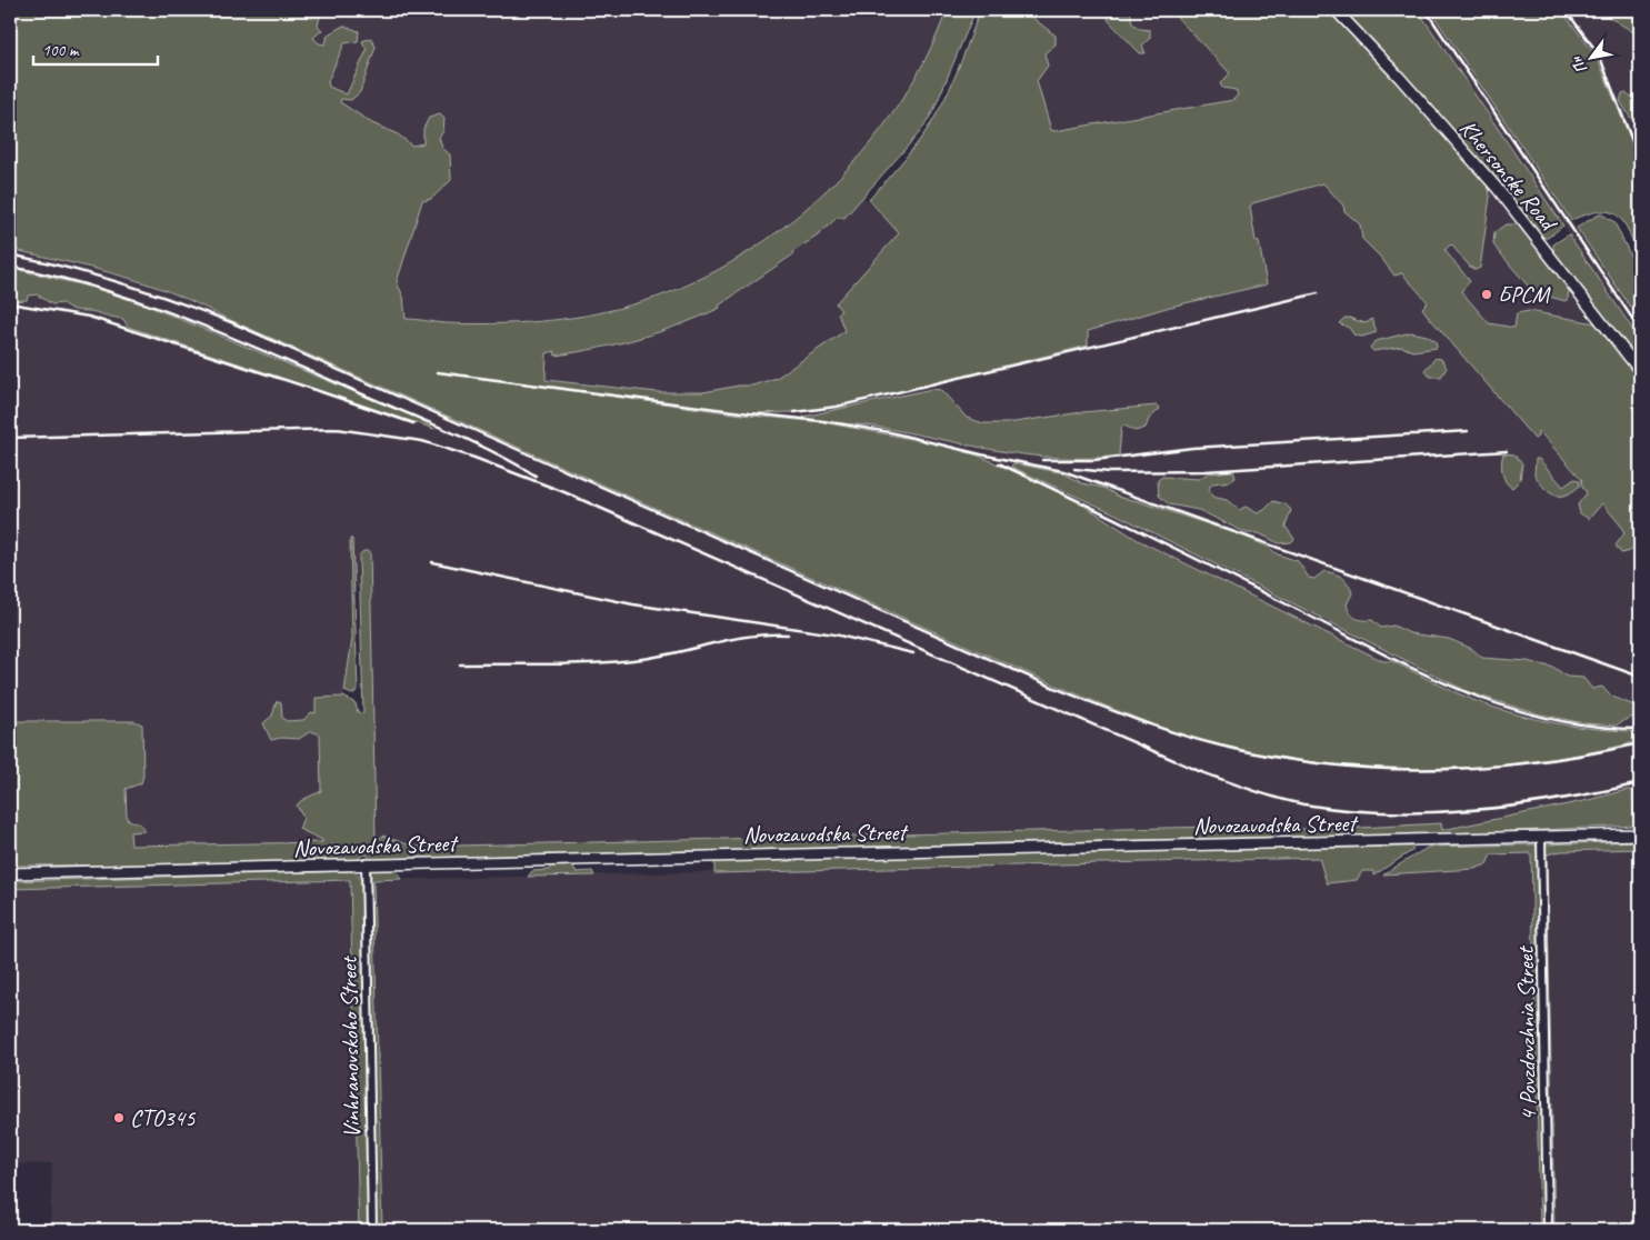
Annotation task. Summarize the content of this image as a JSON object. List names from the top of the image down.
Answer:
{
  "streets": {
    "street": [
      "Khersonske Road",
      "Novozavodska Street",
      "4 Povzdovzhnia Street",
      "Vinhranovskoho Street"
    ]
  },
  "crossings": [
    ["Novozavodska Street", "4 Povzdovzhnia Street"],
    ["Novozavodska Street", "Vinhranovskoho Street"]
  ],
  "places": ["БРСМ", "СТО345"],
  "scale_bar": "100 m",
  "north": "bottom left"
}
